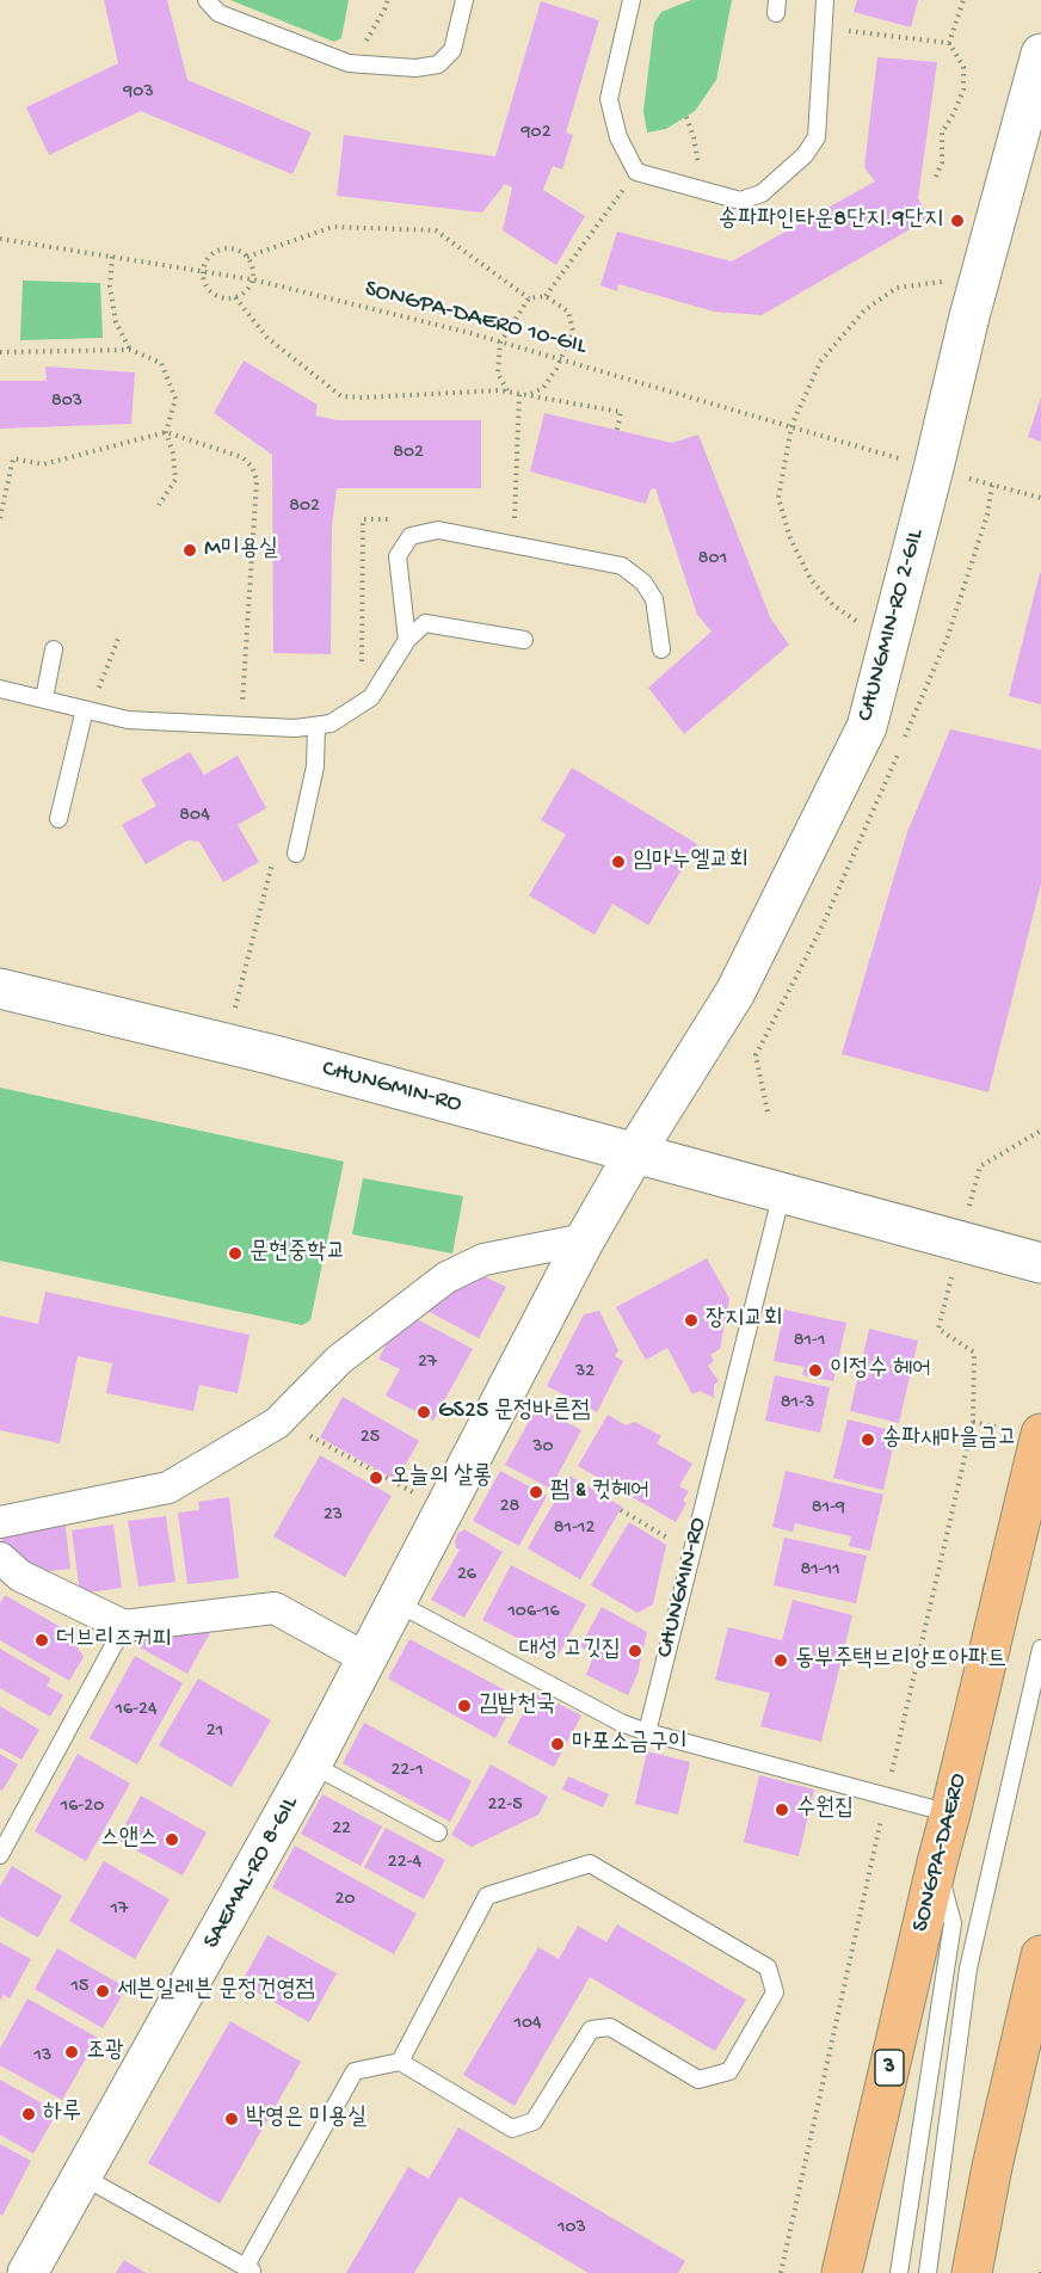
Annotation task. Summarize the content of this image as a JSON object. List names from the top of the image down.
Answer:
{
  "streets": {
    "main road": ["SONGPA-DAERO", "3"],
    "street": ["CHUNGMIN-RO 2-GIL", "CHUNGMIN-RO", "SAEMAL-RO 8-GIL"],
    "path": ["SONGPA-DAERO 10-GIL"]
  },
  "crossings": [
    ["SONGPA-DAERO 10-GIL", "CHUNGMIN-RO 2-GIL"],
    ["CHUNGMIN-RO 2-GIL", "CHUNGMIN-RO"],
    ["CHUNGMIN-RO 2-GIL", "SAEMAL-RO 8-GIL"],
    ["CHUNGMIN-RO", "SAEMAL-RO 8-GIL"]
  ],
  "places": [
    "송파파인타운8단지.9단지",
    "M미용실",
    "임마누엘교회",
    "문현중학교",
    "장지교회",
    "이정수 헤어",
    "GS25 문정바른점",
    "송파새마을금고",
    "오늘의 살롱",
    "펌 & 컷헤어",
    "더브리즈커피",
    "대성 고깃집",
    "동부주택브리앙뜨아파트",
    "김밥천국",
    "마포소금구이",
    "수원집",
    "스앤스",
    "세븐일레븐 문정건영점",
    "조광",
    "하루",
    "박영은 미용실"
  ],
  "house_numbers": [
    "903",
    "902",
    "803",
    "802",
    "802",
    "801",
    "804",
    "81-1",
    "27",
    "32",
    "81-3",
    "25",
    "30",
    "28",
    "81-9",
    "23",
    "81-12",
    "81-11",
    "26",
    "106-16",
    "16-24",
    "21",
    "22-1",
    "22-5",
    "16-20",
    "22",
    "22-4",
    "20",
    "17",
    "15",
    "104",
    "13",
    "103"
  ]
}
